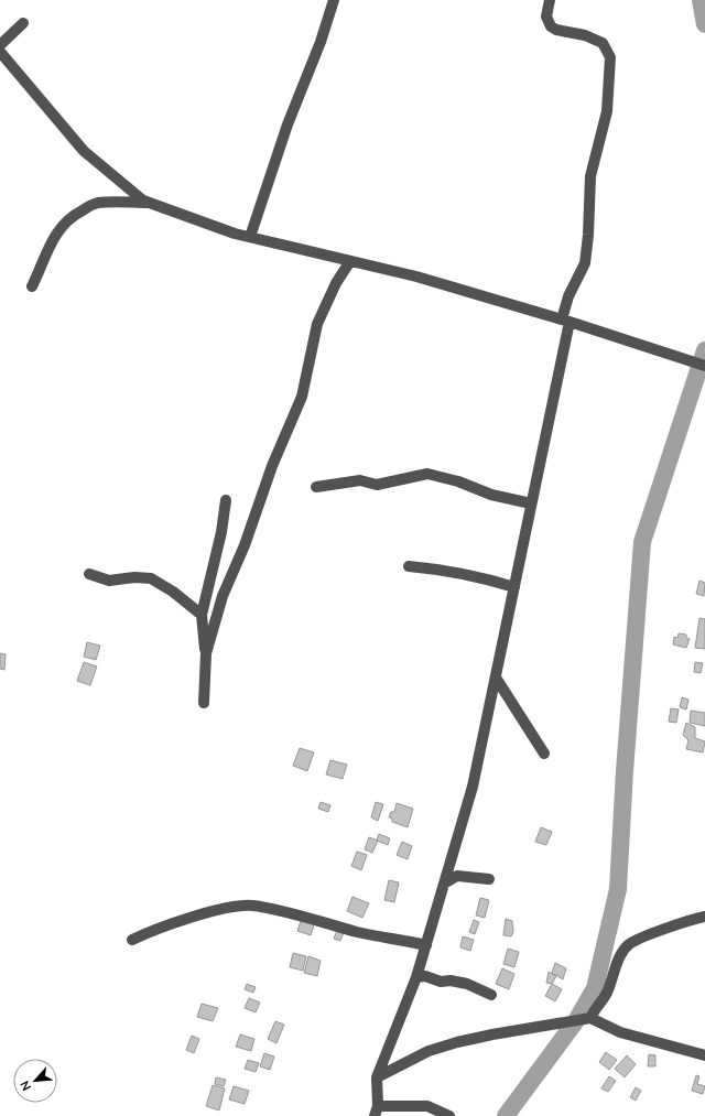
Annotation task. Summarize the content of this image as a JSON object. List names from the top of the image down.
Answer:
{
  "north": "bottom left"
}
